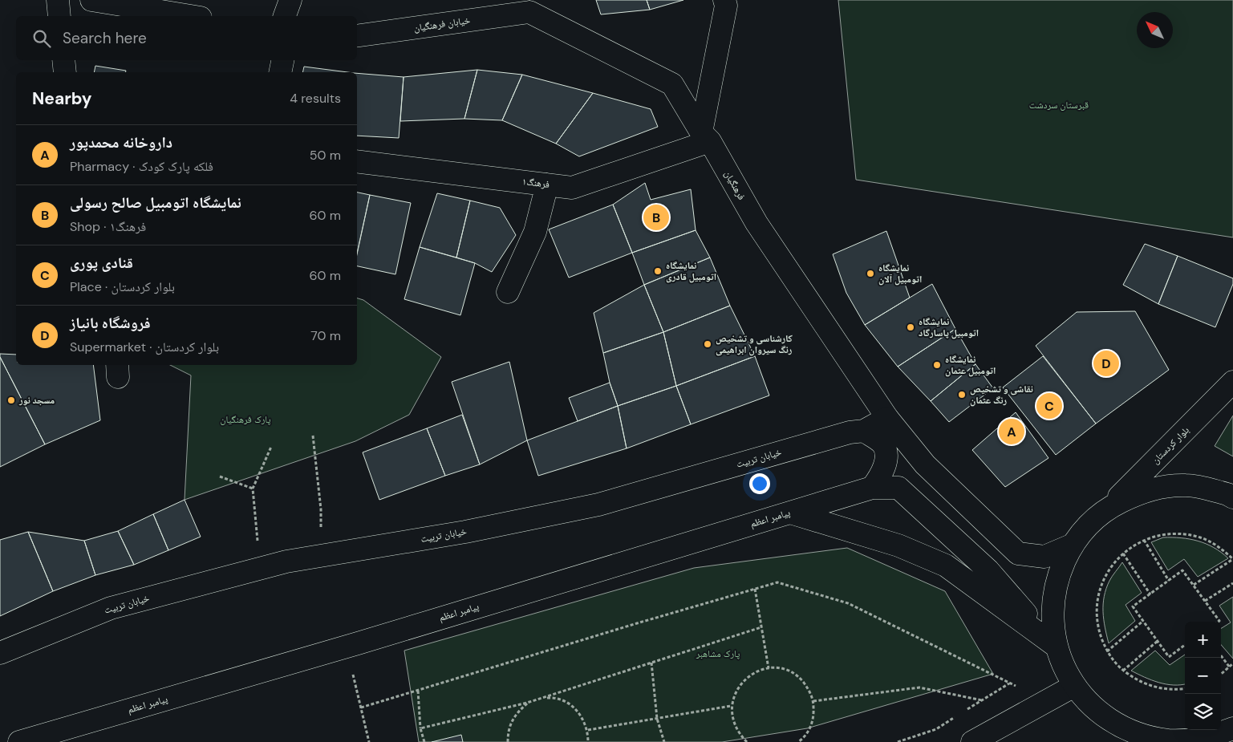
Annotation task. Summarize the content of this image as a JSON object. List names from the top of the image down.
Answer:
{
  "streets": {
    "main road": [
      "خیابان فرهنگیان",
      "فرهنگ۱",
      "فرهنگیان",
      "بلوار کردستان",
      "خیابان تربیت",
      "پیامبر اعظم"
    ]
  },
  "crossings": [
    ["خیابان فرهنگیان", "فرهنگیان"],
    ["فرهنگ۱", "فرهنگیان"],
    ["فرهنگیان", "خیابان تربیت"]
  ],
  "parks": ["قبرستان سردشت", "پارک فرهنگیان", "پارک مشاهبر"],
  "places": [
    "نمایشگاه اتومبیل قادری",
    "نمایشگاه اتومبیل آلان",
    "نمایشگاه اتومبیل پاسارگاد",
    "کارشناسی و تشخیص رنگ سیروان ابراهیمی",
    "نمایشگاه اتومبیل عثمان",
    "نقاشی و تشخیص رنگ عثمان",
    "مسجد نور"
  ],
  "north": "top left",
  "page": {
    "search": "Search here",
    "heading": ["Nearby", "4 results"],
    "list": [
      {
        "mark": "A",
        "name": "داروخانه محمدپور",
        "note": "Pharmacy · فلکه پارک کودک",
        "value": "50 m"
      },
      {
        "mark": "B",
        "name": "نمایشگاه اتومبیل صالح رسولی",
        "note": "Shop · فرهنگ۱",
        "value": "60 m"
      },
      {
        "mark": "C",
        "name": "قنادی پوری",
        "note": "Place · بلوار کردستان",
        "value": "60 m"
      },
      {
        "mark": "D",
        "name": "فروشگاه بانیاز",
        "note": "Supermarket · بلوار کردستان",
        "value": "70 m"
      }
    ],
    "pins": [
      "B",
      "D",
      "C",
      "A"
    ],
    "map_buttons": ["+", "−"]
  }
}
